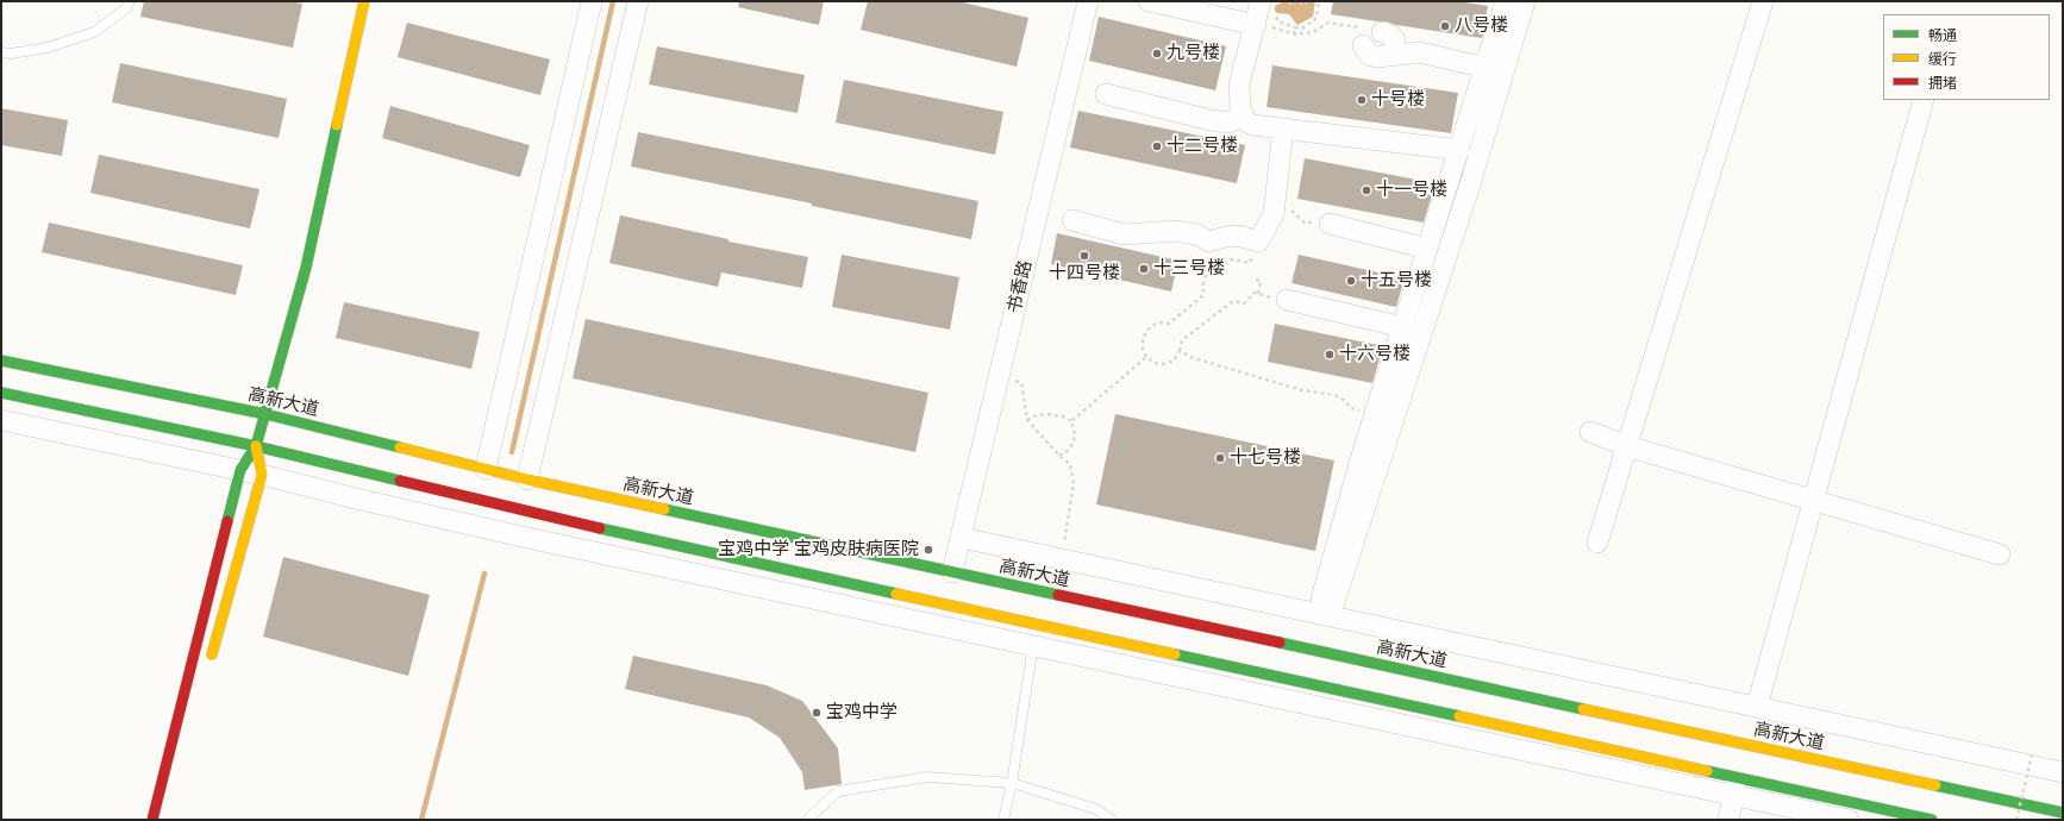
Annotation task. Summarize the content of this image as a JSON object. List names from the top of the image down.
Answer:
{
  "streets": {
    "main road": ["高新大道"],
    "street": ["书香路"]
  },
  "crossings": [
    ["书香路", "高新大道"]
  ],
  "places": [
    "八号楼",
    "九号楼",
    "十号楼",
    "十二号楼",
    "十一号楼",
    "十四号楼",
    "十三号楼",
    "十五号楼",
    "十六号楼",
    "十七号楼",
    "宝鸡中学 宝鸡皮肤病医院",
    "宝鸡中学"
  ],
  "legend": ["畅通", "缓行", "拥堵"]
}
